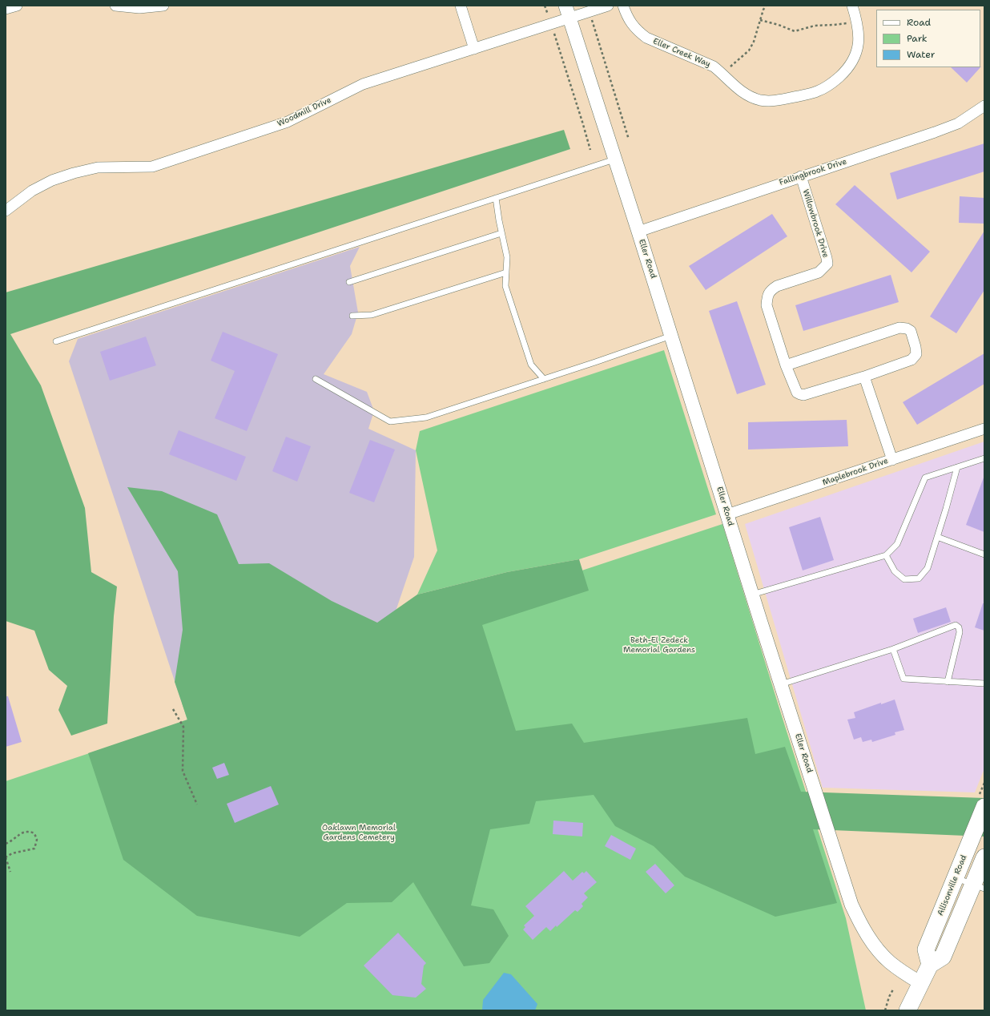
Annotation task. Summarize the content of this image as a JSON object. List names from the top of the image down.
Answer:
{
  "streets": {
    "main road": ["Allisonville Road"],
    "street": [
      "Eller Creek Way",
      "Woodmill Drive",
      "Fallingbrook Drive",
      "Willowbrook Drive",
      "Eller Road",
      "Maplebrook Drive"
    ]
  },
  "crossings": [
    ["Woodmill Drive", "Eller Road"],
    ["Fallingbrook Drive", "Willowbrook Drive"],
    ["Fallingbrook Drive", "Eller Road"],
    ["Eller Road", "Maplebrook Drive"]
  ],
  "parks": ["Beth-El Zedeck Memorial Gardens", "Oaklawn Memorial Gardens Cemetery"],
  "legend": ["Road", "Park", "Water"]
}
